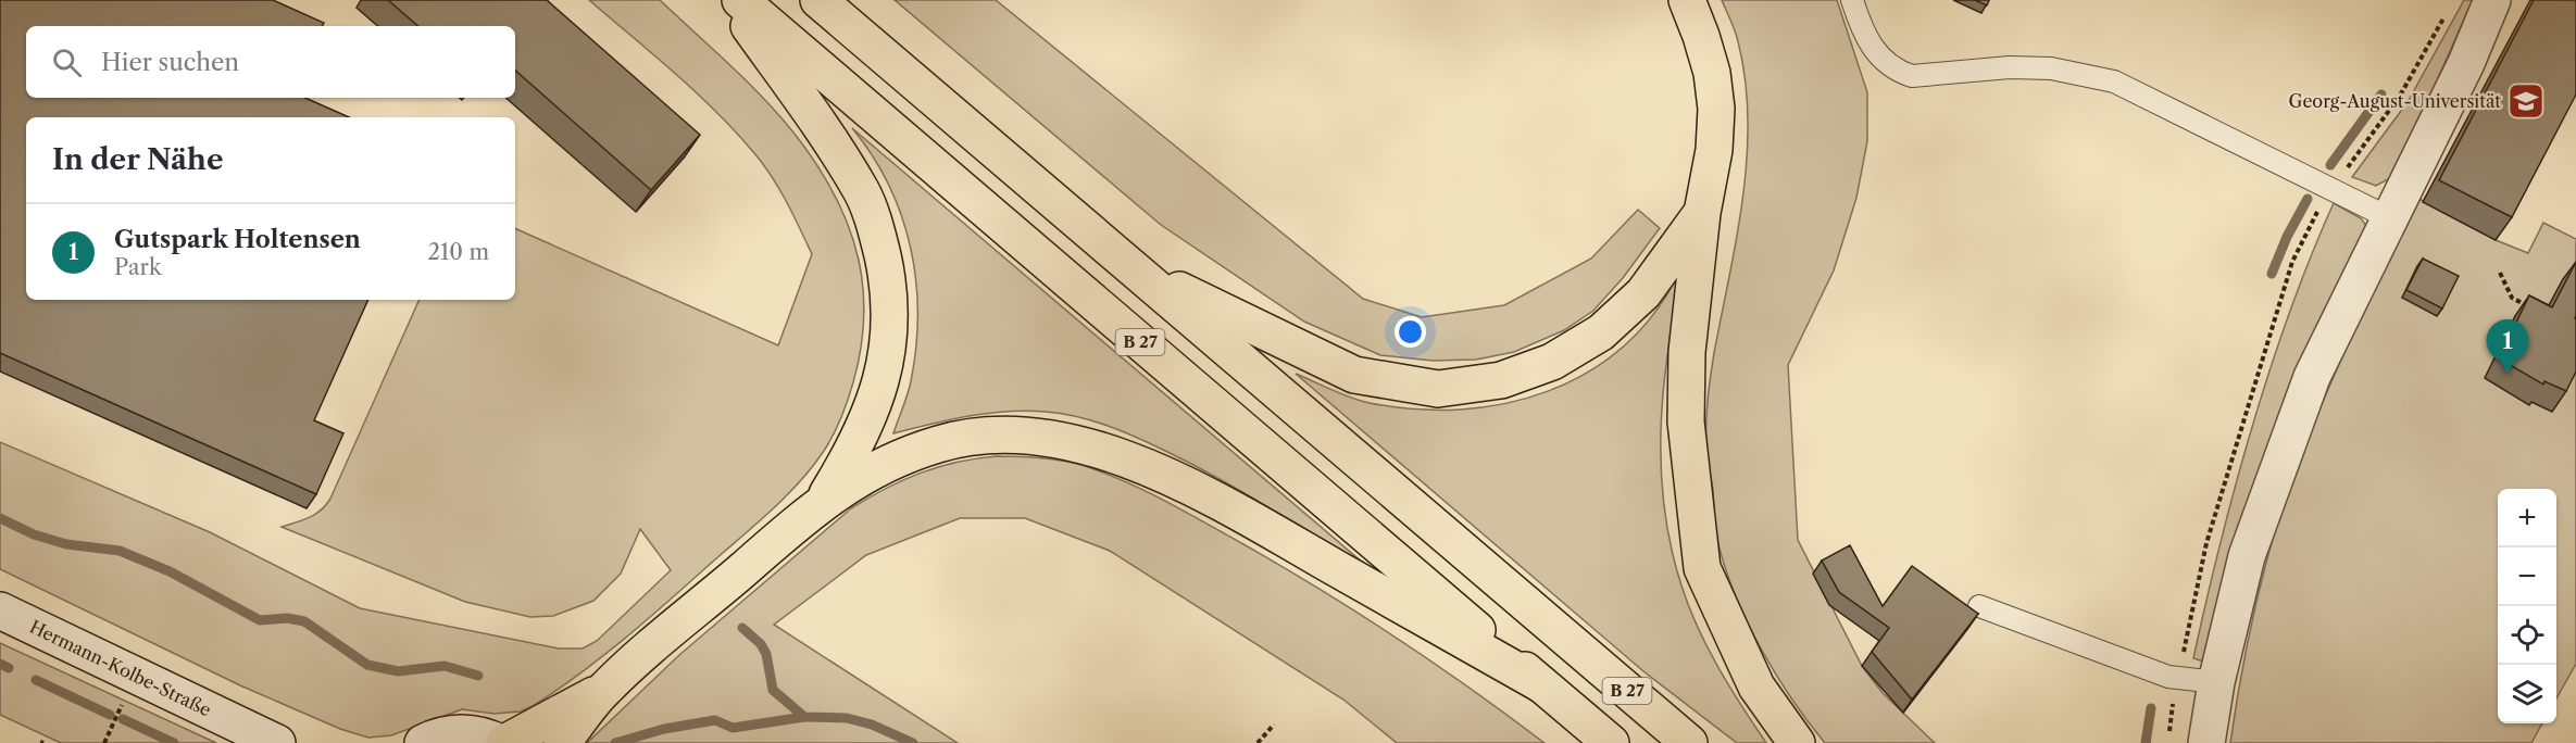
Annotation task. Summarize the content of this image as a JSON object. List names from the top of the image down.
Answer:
{
  "streets": {
    "highway": ["B 27"],
    "street": ["Hermann-Kolbe-Straße"]
  },
  "places": {
    "school or university": ["Georg-August-Universität"]
  },
  "page": {
    "search": "Hier suchen",
    "heading": "In der Nähe",
    "list": [
      {
        "mark": "1",
        "name": "Gutspark Holtensen",
        "note": "Park",
        "value": "210 m"
      }
    ],
    "pins": "1",
    "map_buttons": ["+", "−"]
  }
}
